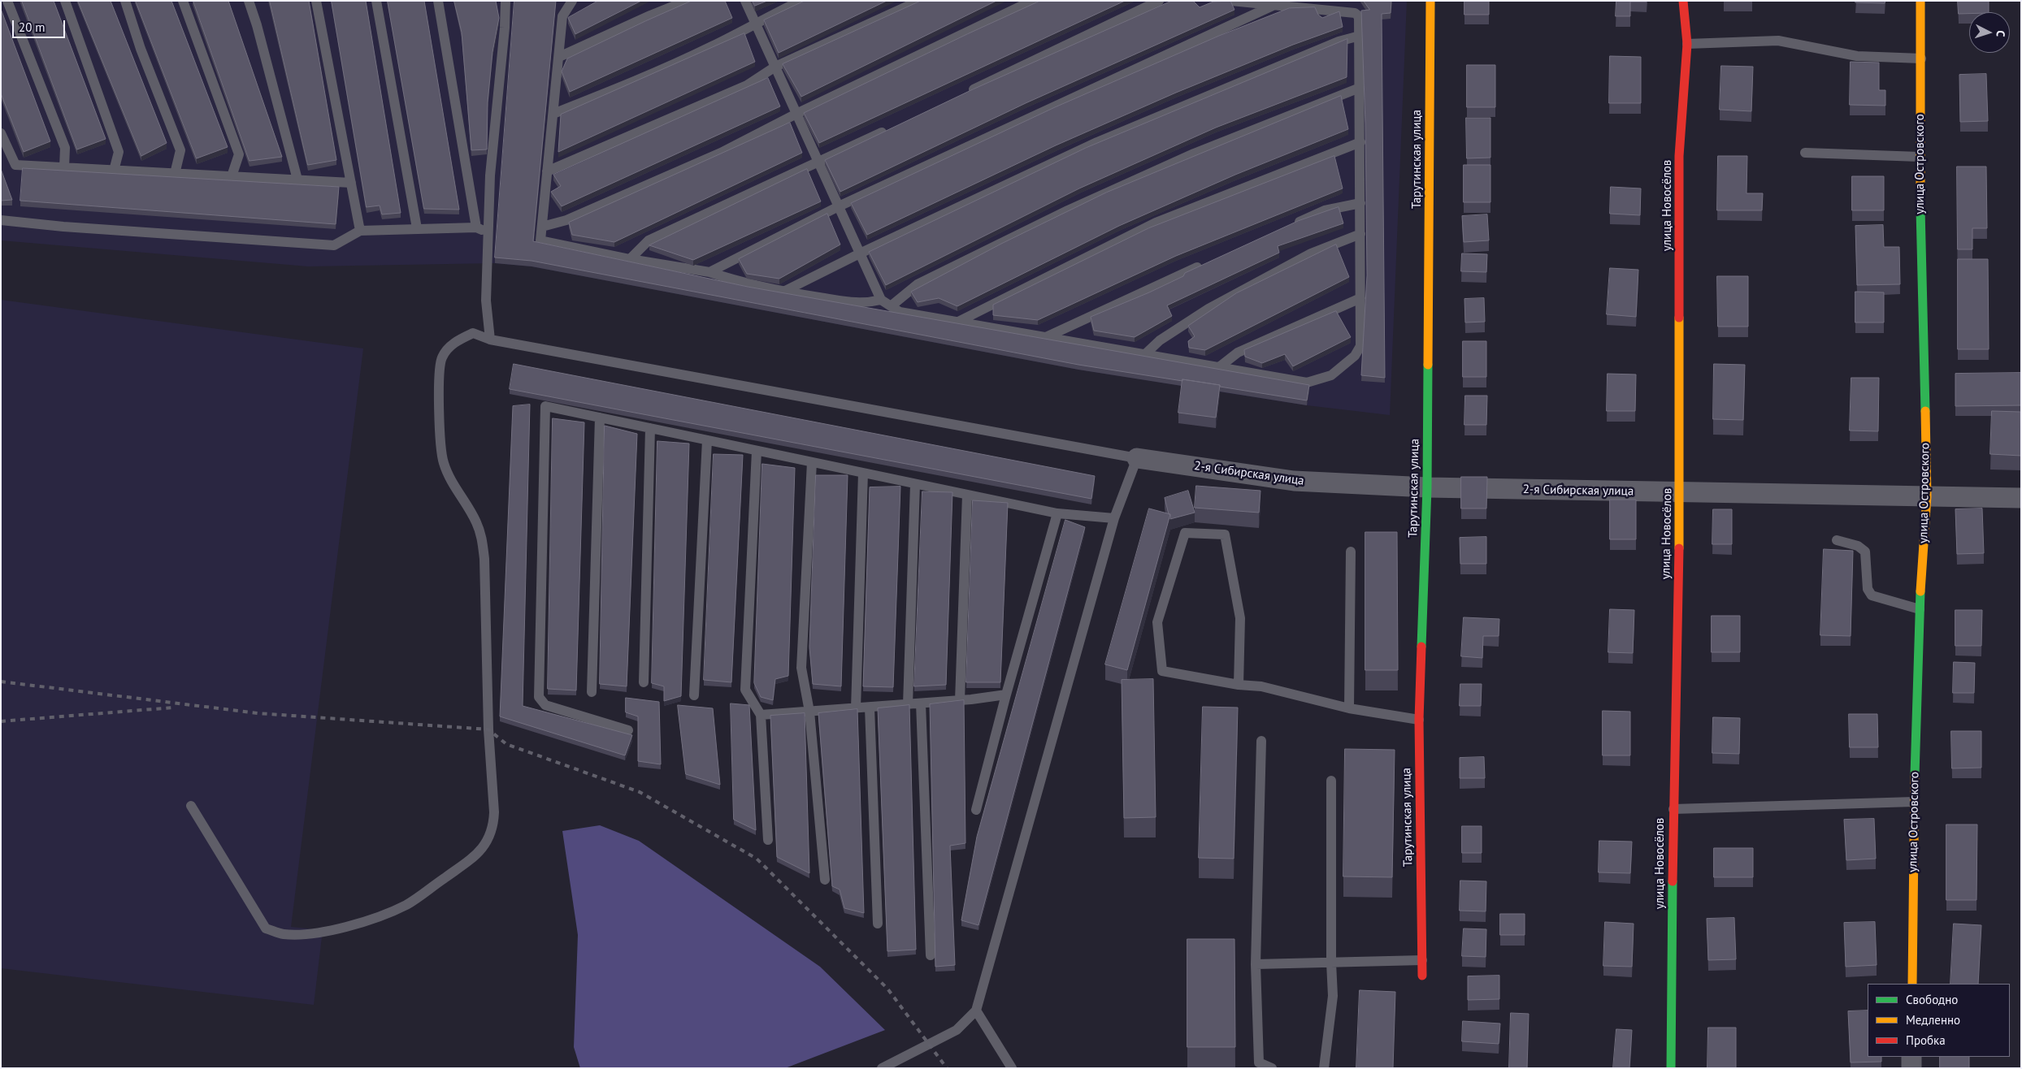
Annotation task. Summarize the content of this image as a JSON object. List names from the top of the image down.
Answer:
{
  "streets": {
    "street": [
      "Тарутинская улица",
      "улица Островского",
      "улица Новосёлов",
      "2-я Сибирская улица"
    ]
  },
  "crossings": [
    ["Тарутинская улица", "2-я Сибирская улица"],
    ["улица Островского", "2-я Сибирская улица"],
    ["улица Новосёлов", "2-я Сибирская улица"]
  ],
  "legend": ["Свободно", "Медленно", "Пробка"],
  "scale_bar": "20 m",
  "north": "right"
}
